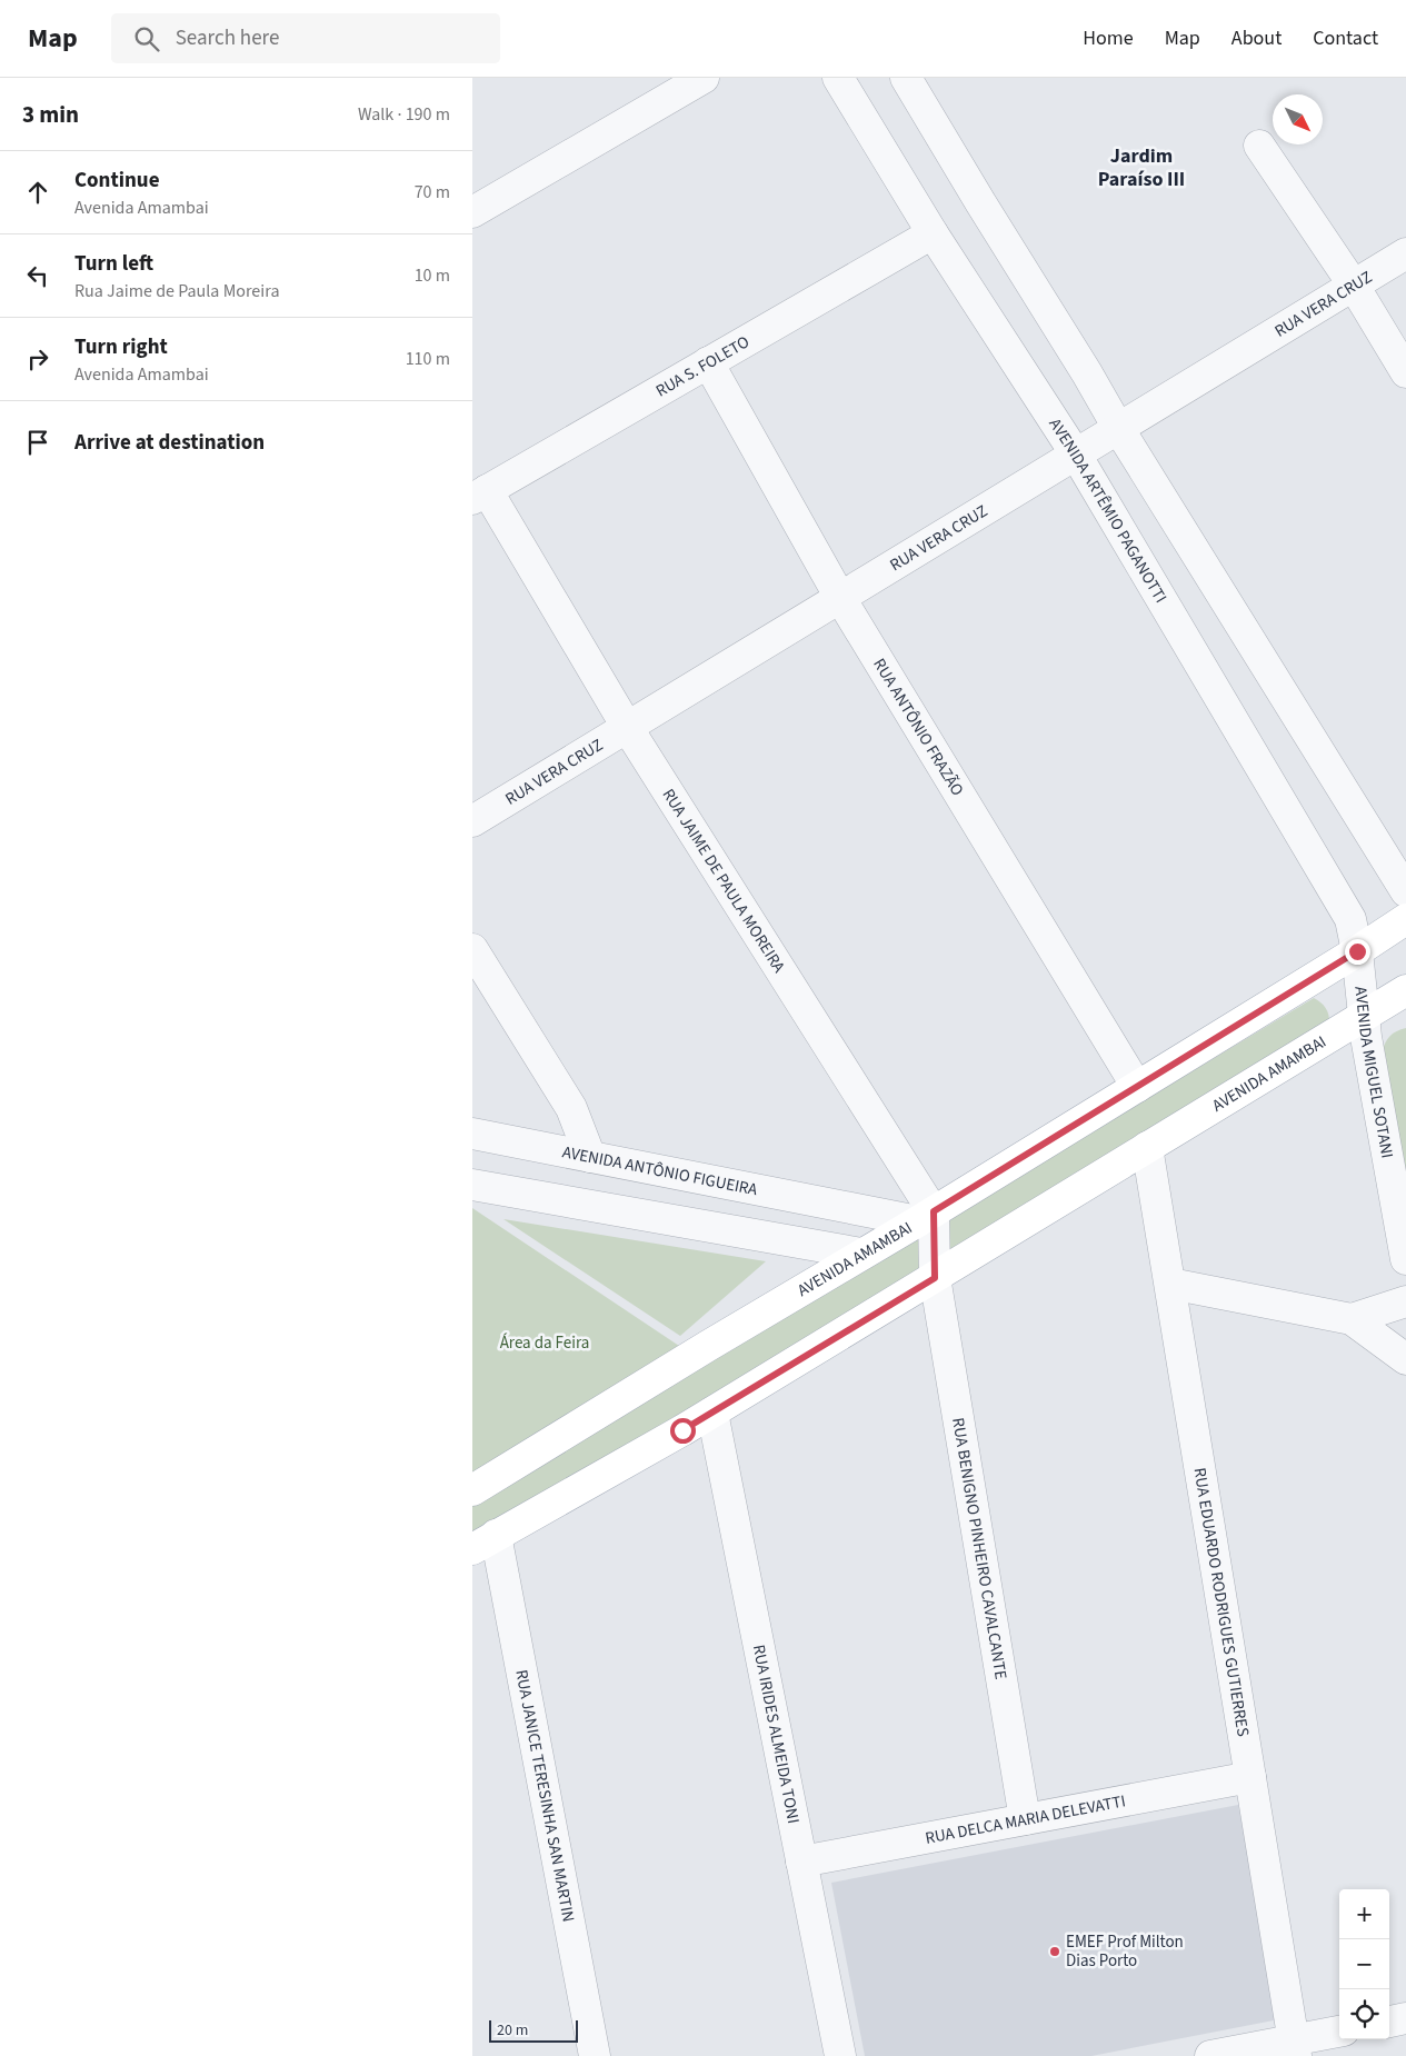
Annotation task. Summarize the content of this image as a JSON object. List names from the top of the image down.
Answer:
{
  "streets": {
    "main road": ["AVENIDA AMAMBAI"],
    "street": [
      "RUA VERA CRUZ",
      "RUA S. FOLETO",
      "AVENIDA ARTÊMIO PAGANOTTI",
      "RUA ANTÔNIO FRAZÃO",
      "RUA JAIME DE PAULA MOREIRA",
      "AVENIDA MIGUEL SOTANI",
      "AVENIDA ANTÔNIO FIGUEIRA",
      "RUA BENIGNO PINHEIRO CAVALCANTE",
      "RUA EDUARDO RODRIGUES GUTIERRES",
      "RUA IRIDES ALMEIDA TONI",
      "RUA JANICE TERESINHA SAN MARTIN",
      "RUA DELCA MARIA DELEVATTI"
    ]
  },
  "crossings": [
    ["RUA VERA CRUZ", "AVENIDA ARTÊMIO PAGANOTTI"],
    ["RUA VERA CRUZ", "RUA ANTÔNIO FRAZÃO"],
    ["RUA VERA CRUZ", "RUA JAIME DE PAULA MOREIRA"],
    ["RUA S. FOLETO", "AVENIDA ARTÊMIO PAGANOTTI"],
    ["RUA S. FOLETO", "RUA ANTÔNIO FRAZÃO"],
    ["RUA S. FOLETO", "RUA JAIME DE PAULA MOREIRA"],
    ["AVENIDA ARTÊMIO PAGANOTTI", "AVENIDA MIGUEL SOTANI"],
    ["AVENIDA ARTÊMIO PAGANOTTI", "AVENIDA AMAMBAI"],
    ["RUA ANTÔNIO FRAZÃO", "AVENIDA AMAMBAI"],
    ["RUA JAIME DE PAULA MOREIRA", "AVENIDA AMAMBAI"],
    ["RUA JAIME DE PAULA MOREIRA", "AVENIDA ANTÔNIO FIGUEIRA"],
    ["AVENIDA MIGUEL SOTANI", "AVENIDA AMAMBAI"],
    ["AVENIDA AMAMBAI", "AVENIDA ANTÔNIO FIGUEIRA"],
    ["AVENIDA AMAMBAI", "RUA BENIGNO PINHEIRO CAVALCANTE"],
    ["AVENIDA AMAMBAI", "RUA EDUARDO RODRIGUES GUTIERRES"],
    ["AVENIDA AMAMBAI", "RUA IRIDES ALMEIDA TONI"],
    ["AVENIDA AMAMBAI", "RUA JANICE TERESINHA SAN MARTIN"],
    ["RUA BENIGNO PINHEIRO CAVALCANTE", "RUA DELCA MARIA DELEVATTI"],
    ["RUA EDUARDO RODRIGUES GUTIERRES", "RUA DELCA MARIA DELEVATTI"],
    ["RUA IRIDES ALMEIDA TONI", "RUA DELCA MARIA DELEVATTI"]
  ],
  "districts": ["Jardim Paraíso III"],
  "parks": ["Área da Feira"],
  "places": ["EMEF Prof Milton Dias Porto"],
  "scale_bar": "20 m",
  "north": "bottom right",
  "page": {
    "header": "Map",
    "search": "Search here",
    "nav": [
      "Home",
      "Map",
      "About",
      "Contact"
    ],
    "heading": ["3 min", "Walk · 190 m"],
    "list": [
      ["Continue", "Avenida Amambai", "70 m"],
      ["Turn left", "Rua Jaime de Paula Moreira", "10 m"],
      ["Turn right", "Avenida Amambai", "110 m"],
      "Arrive at destination"
    ],
    "map_buttons": ["+", "−"],
    "scale": "20 m"
  }
}
